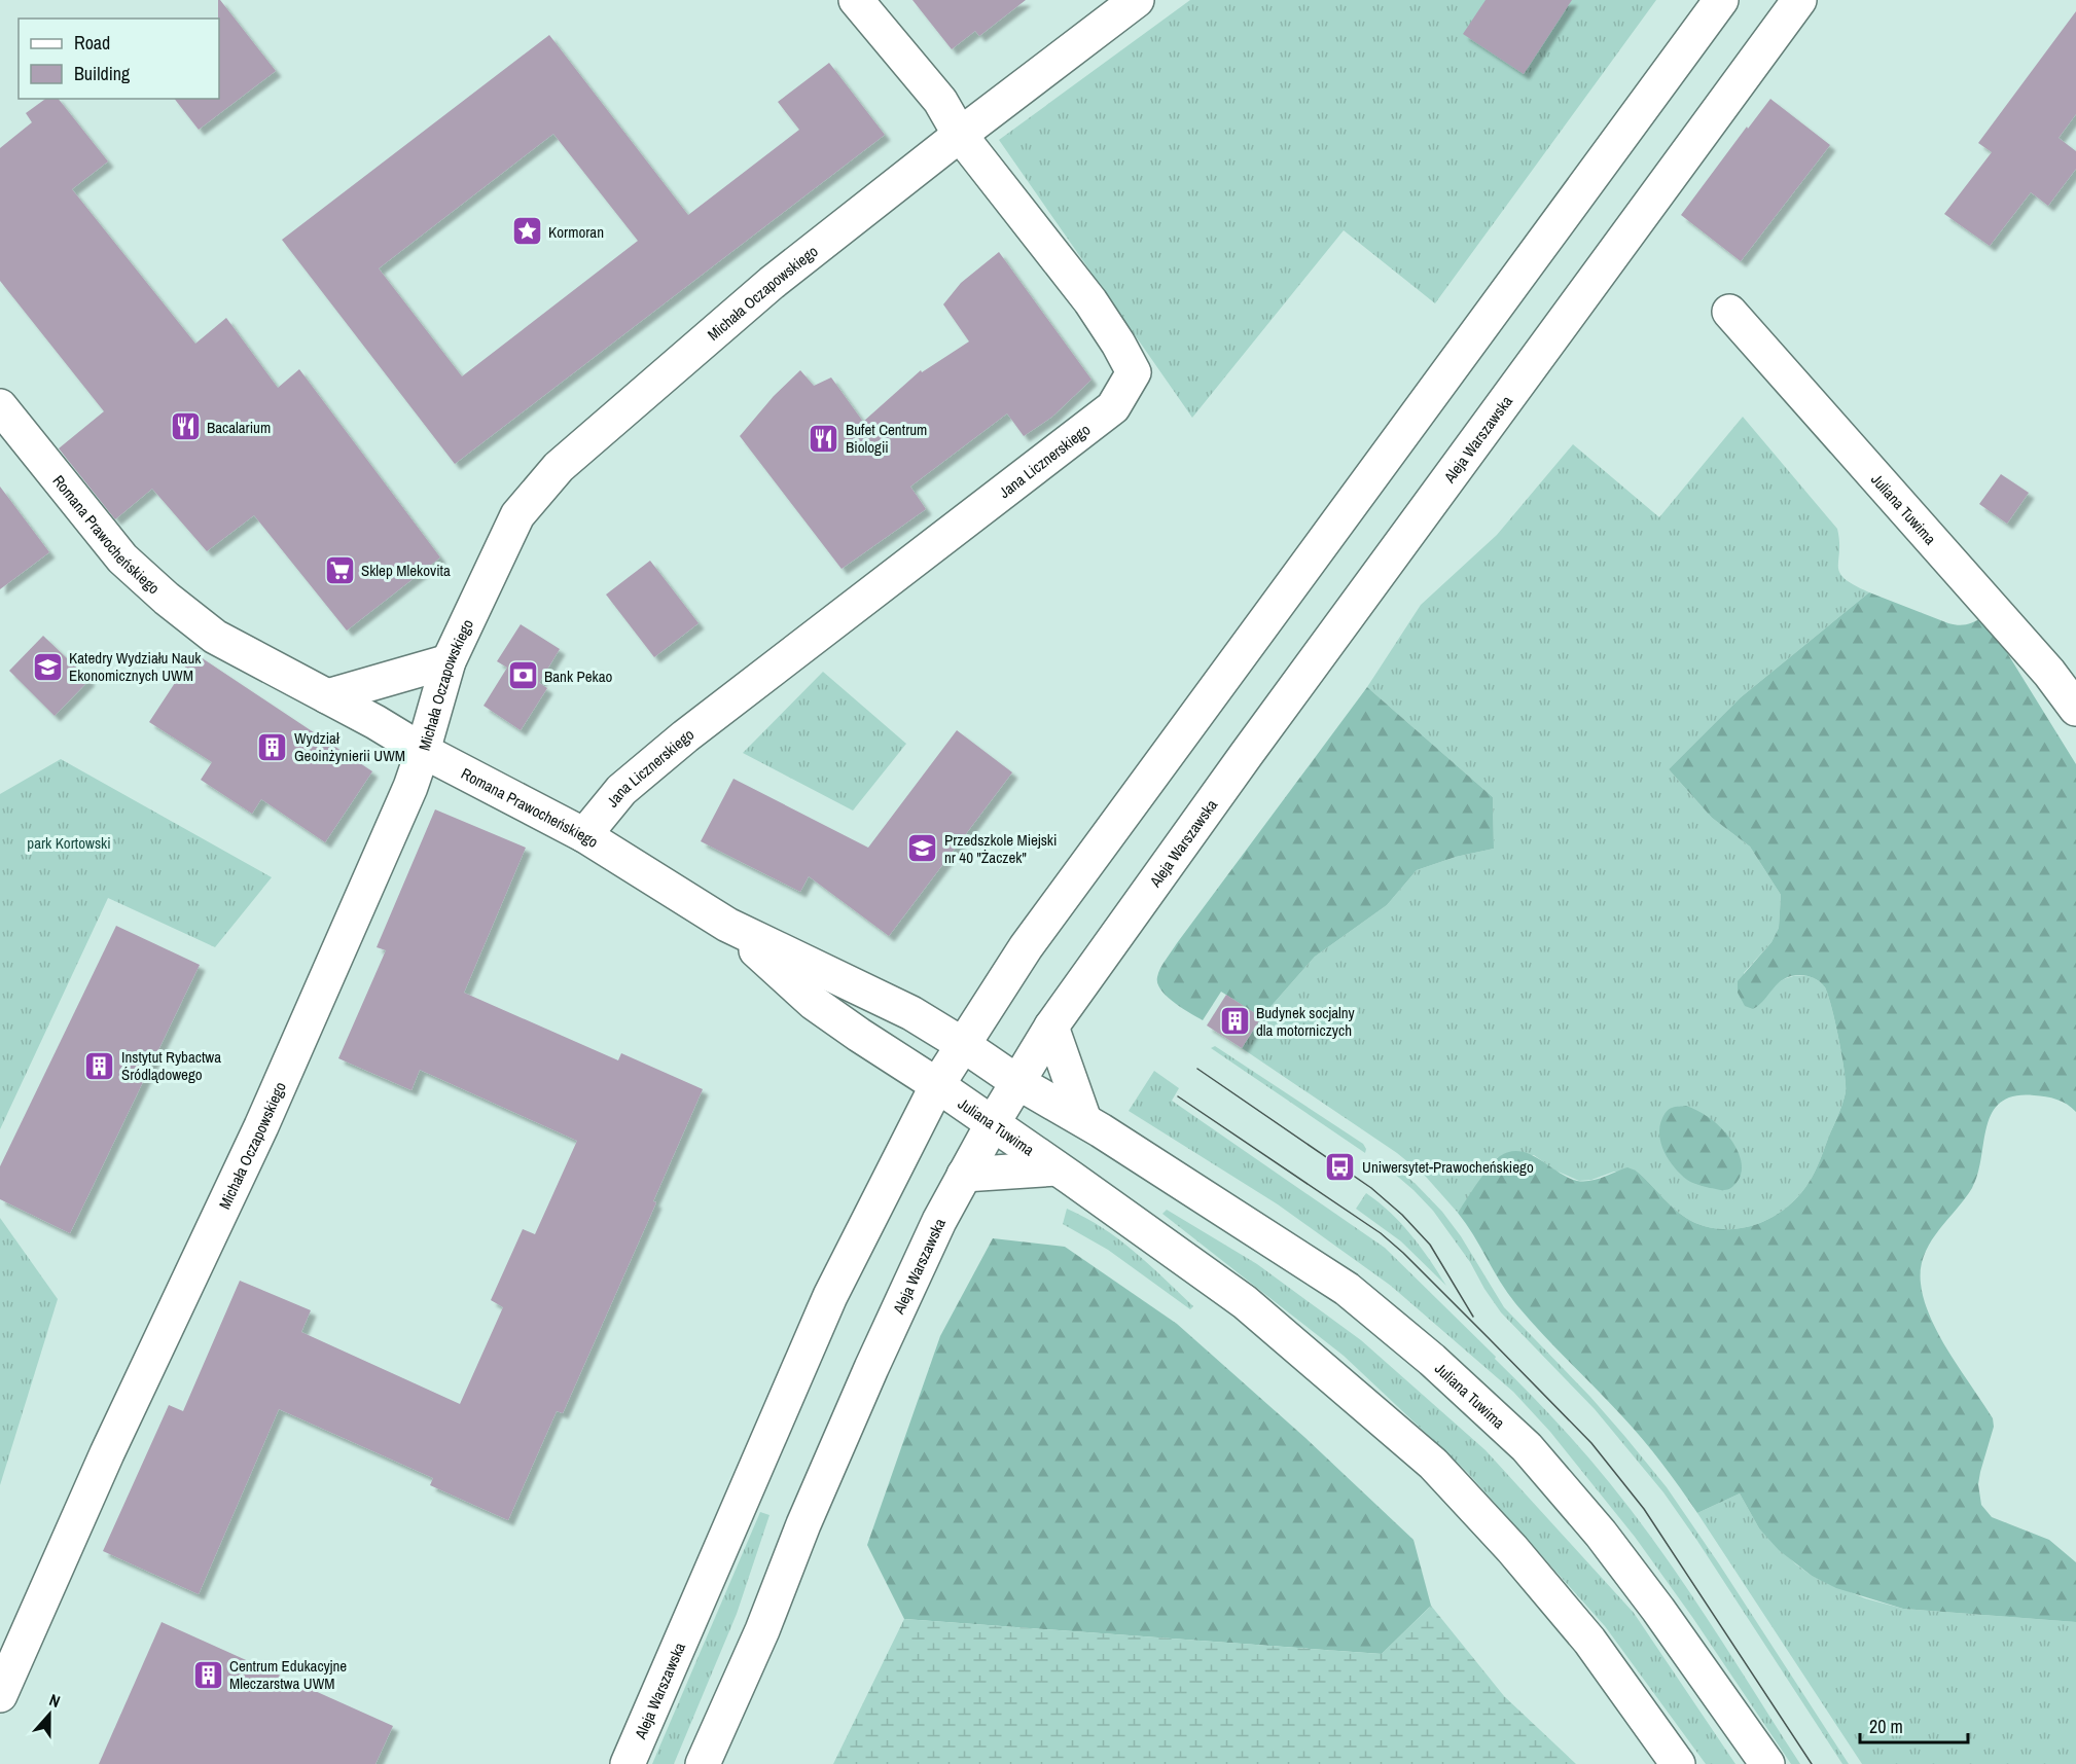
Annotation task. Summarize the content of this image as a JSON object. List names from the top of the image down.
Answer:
{
  "streets": {
    "main road": [
      "Michała Oczapowskiego",
      "Aleja Warszawska",
      "Jana Licznerskiego",
      "Juliana Tuwima",
      "Romana Prawocheńskiego"
    ]
  },
  "crossings": [
    ["Michała Oczapowskiego", "Jana Licznerskiego"],
    ["Michała Oczapowskiego", "Romana Prawocheńskiego"],
    ["Aleja Warszawska", "Juliana Tuwima"],
    ["Aleja Warszawska", "Romana Prawocheńskiego"],
    ["Jana Licznerskiego", "Romana Prawocheńskiego"],
    ["Juliana Tuwima", "Romana Prawocheńskiego"]
  ],
  "parks": ["park Kortowski"],
  "places": {
    "place": ["Kormoran"],
    "restaurant": ["Bacalarium", "Bufet Centrum Biologii"],
    "supermarket": ["Sklep Mlekovita"],
    "school or university": ["Katedry Wydziału Nauk Ekonomicznych UWM", "Przedszkole Miejski nr 40 \"Żaczek\""],
    "bank": ["Bank Pekao"],
    "building": [
      "Wydział Geoinżynierii UWM",
      "Budynek socjalny dla motorniczych",
      "Instytut Rybactwa Śródlądowego",
      "Centrum Edukacyjne Mleczarstwa UWM"
    ],
    "bus stop": ["Uniwersytet-Prawocheńskiego"]
  },
  "legend": ["Road", "Building"],
  "scale_bar": "20 m",
  "north": "top"
}
